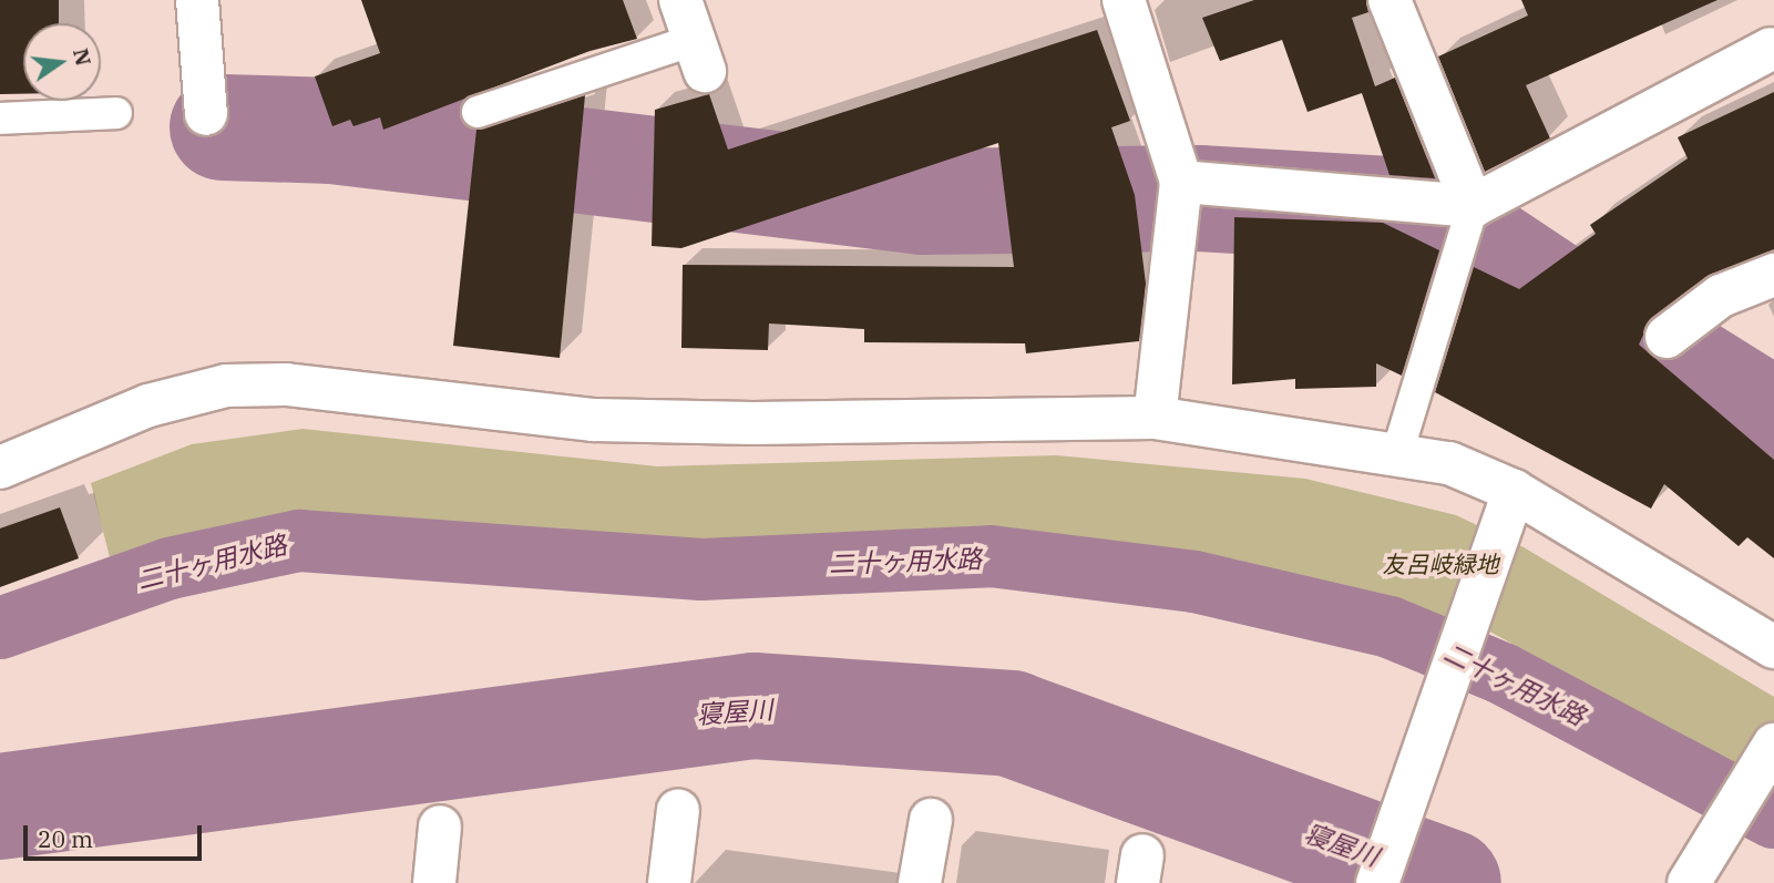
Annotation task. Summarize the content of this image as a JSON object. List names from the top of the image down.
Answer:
{
  "water": ["二十ヶ用水路", "寝屋川"],
  "parks": ["友呂岐緑地"],
  "scale_bar": "20 m",
  "north": "right"
}
